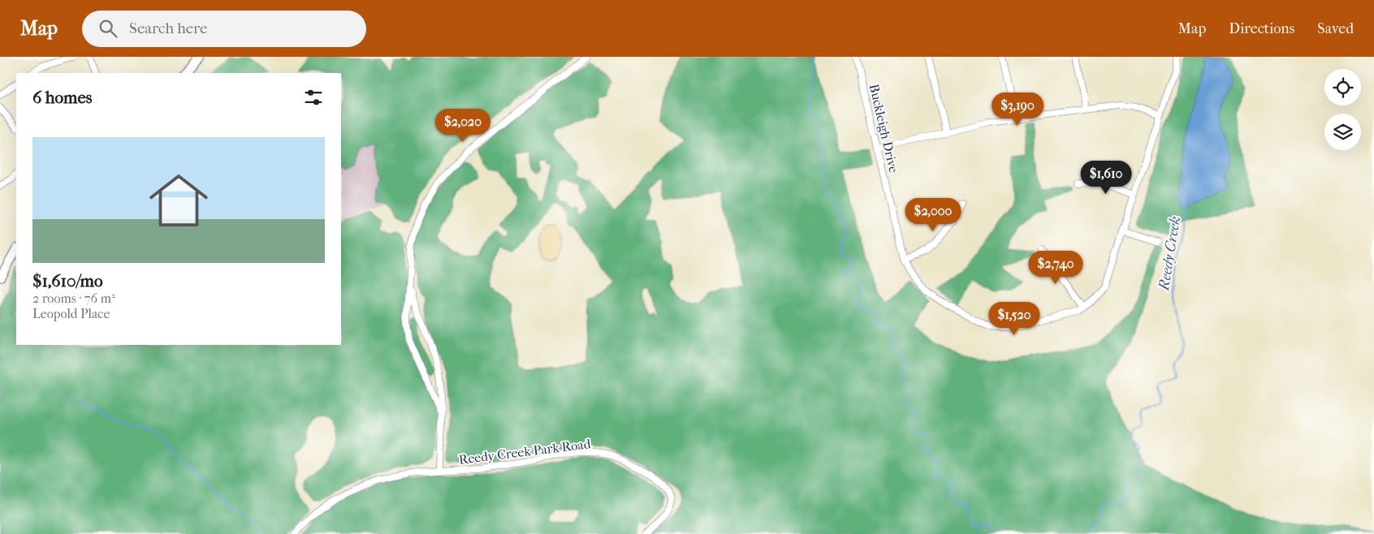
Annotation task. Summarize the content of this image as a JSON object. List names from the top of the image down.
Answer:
{
  "streets": {
    "street": ["Buckleigh Drive", "Reedy Creek Park Road"]
  },
  "water": ["Reedy Creek"],
  "page": {
    "header": "Map",
    "search": "Search here",
    "nav": ["Map", "Directions", "Saved"],
    "heading": "6 homes",
    "price": [
      "$3,190",
      "$2,020",
      "$1,610",
      "$2,000",
      "$2,740",
      "$1,520"
    ],
    "list": [
      {
        "name": "$1,610/mo",
        "note": "2 rooms · 76 m² · Leopold Place"
      }
    ]
  }
}
